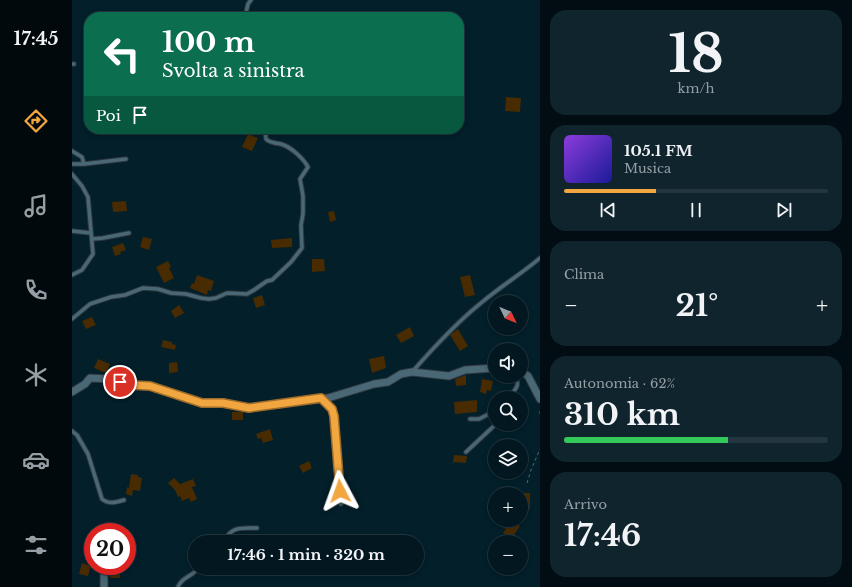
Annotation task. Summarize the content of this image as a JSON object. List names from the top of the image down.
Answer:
{
  "north": "bottom right",
  "page": {
    "tabs": "17:45",
    "tile": [
      ["18", "km/h"],
      "Clima",
      ["Autonomia · 62%", "310 km"],
      ["Arrivo", "17:46"]
    ],
    "turn": ["100 m", "Svolta a sinistra"],
    "then": "Poi",
    "song": ["105.1 FM", "Musica"],
    "heat": ["−", "21°", "+"],
    "map_buttons": ["+", "−"],
    "limit": "20",
    "trip": "17:46 · 1 min · 320 m"
  }
}
